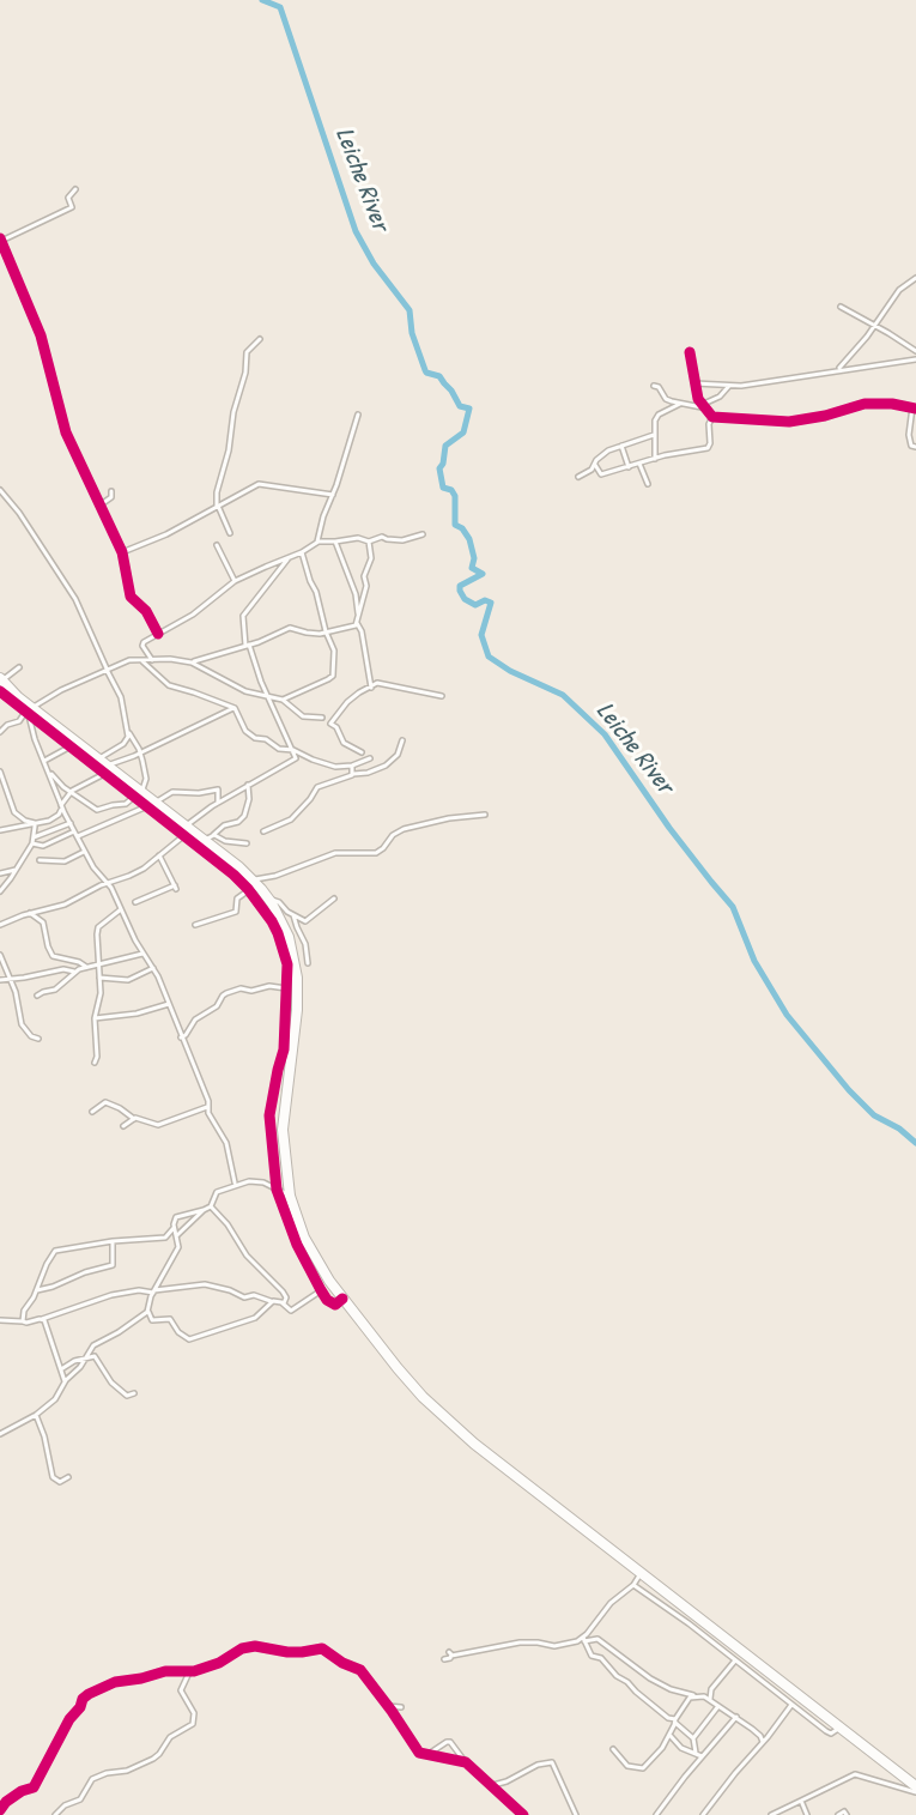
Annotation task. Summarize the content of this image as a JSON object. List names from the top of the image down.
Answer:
{
  "water": ["Leiche River"]
}
